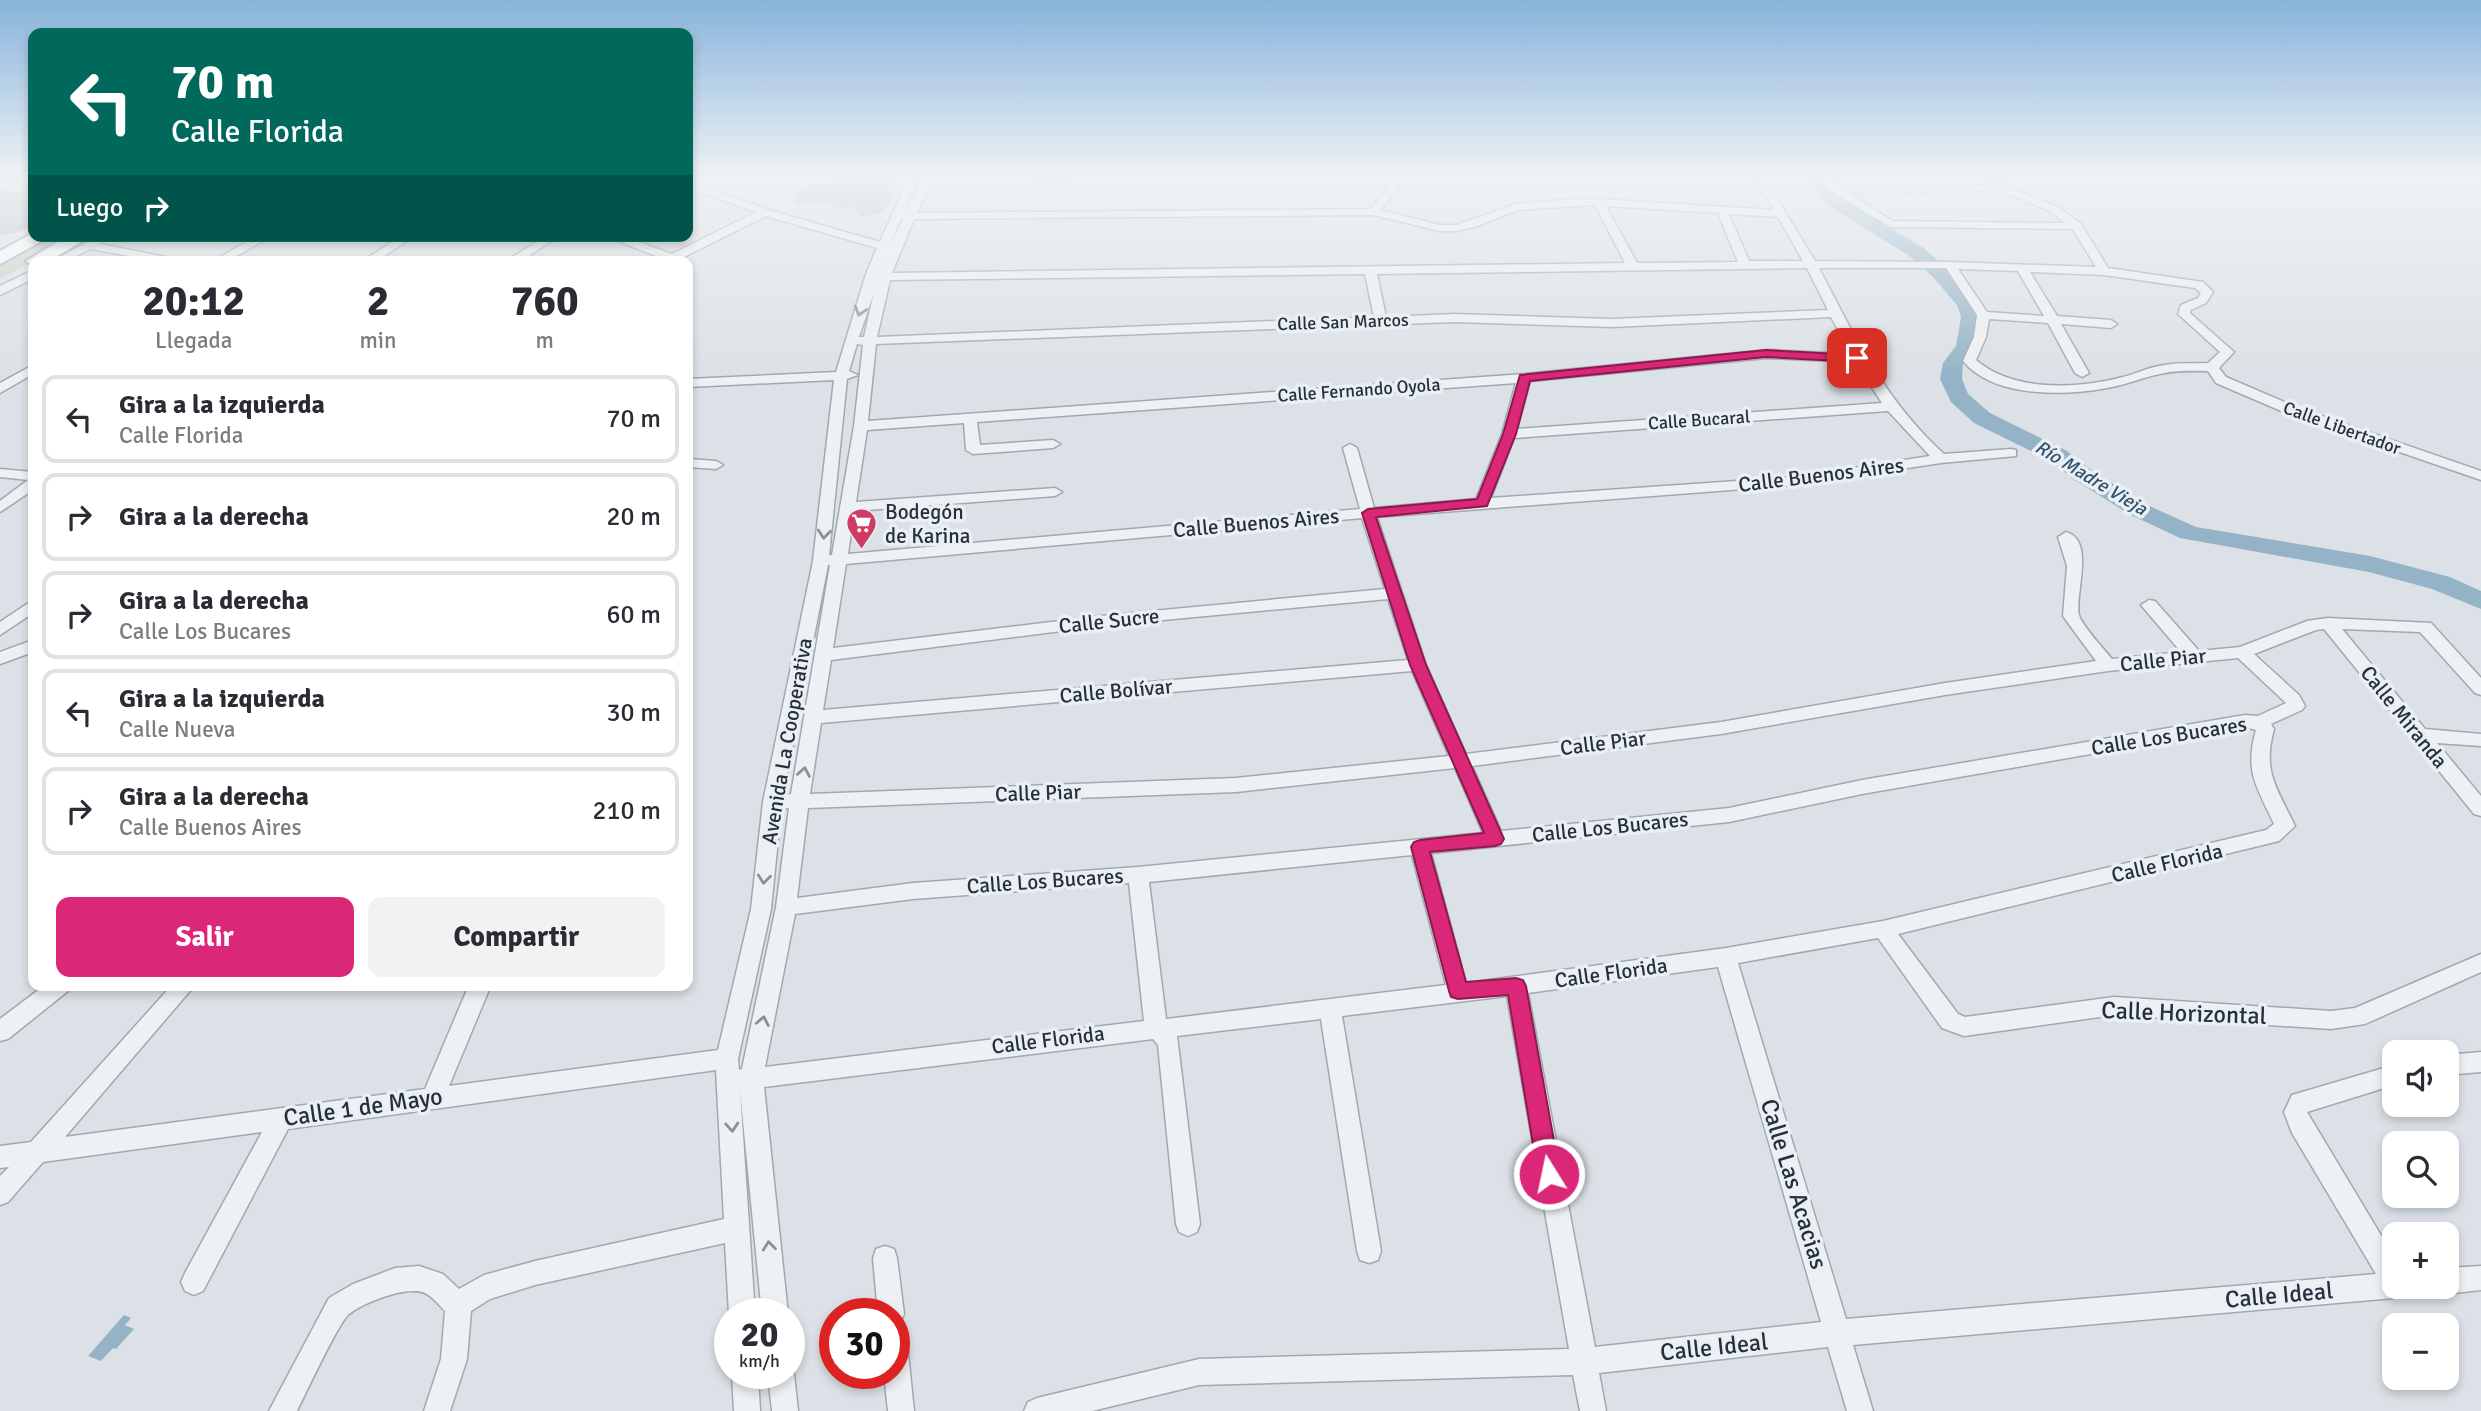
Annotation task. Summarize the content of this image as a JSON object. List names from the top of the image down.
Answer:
{
  "streets": {
    "street": [
      "Calle San Marcos",
      "Calle Fernando Oyola",
      "Calle Bucaral",
      "Calle Libertador",
      "Calle Buenos Aires",
      "Calle Sucre",
      "Calle Piar",
      "Calle Bolívar",
      "Calle Miranda",
      "Calle Los Bucares",
      "Avenida La Cooperativa",
      "Calle Florida",
      "Calle Horizontal",
      "Calle 1 de Mayo",
      "Calle Las Acacias",
      "Calle Ideal"
    ]
  },
  "crossings": [
    ["Calle San Marcos", "Avenida La Cooperativa"],
    ["Calle Fernando Oyola", "Avenida La Cooperativa"],
    ["Calle Buenos Aires", "Avenida La Cooperativa"],
    ["Calle Sucre", "Avenida La Cooperativa"],
    ["Calle Piar", "Calle Miranda"],
    ["Calle Piar", "Avenida La Cooperativa"],
    ["Calle Bolívar", "Avenida La Cooperativa"],
    ["Calle Los Bucares", "Avenida La Cooperativa"],
    ["Calle Los Bucares", "Calle Florida"],
    ["Avenida La Cooperativa", "Calle Florida"],
    ["Avenida La Cooperativa", "Calle 1 de Mayo"],
    ["Calle Florida", "Calle Horizontal"],
    ["Calle Florida", "Calle 1 de Mayo"],
    ["Calle Florida", "Calle Las Acacias"],
    ["Calle Las Acacias", "Calle Ideal"]
  ],
  "water": ["Río Madre Vieja"],
  "places": {
    "supermarket": ["Bodegón de Karina"]
  },
  "page": {
    "turn": ["70 m", "Calle Florida"],
    "then": "Luego",
    "eta": [
      "20:12",
      "Llegada",
      "2",
      "min",
      "760",
      "m"
    ],
    "list": [
      {
        "name": "Gira a la izquierda",
        "note": "Calle Florida",
        "value": "70 m"
      },
      {
        "name": "Gira a la derecha",
        "value": "20 m"
      },
      {
        "name": "Gira a la derecha",
        "note": "Calle Los Bucares",
        "value": "60 m"
      },
      {
        "name": "Gira a la izquierda",
        "note": "Calle Nueva",
        "value": "30 m"
      },
      {
        "name": "Gira a la derecha",
        "note": "Calle Buenos Aires",
        "value": "210 m"
      }
    ],
    "buttons": ["Salir", "Compartir"],
    "map_buttons": ["+", "−"],
    "speed": "20 km/h",
    "limit": "30"
  }
}
